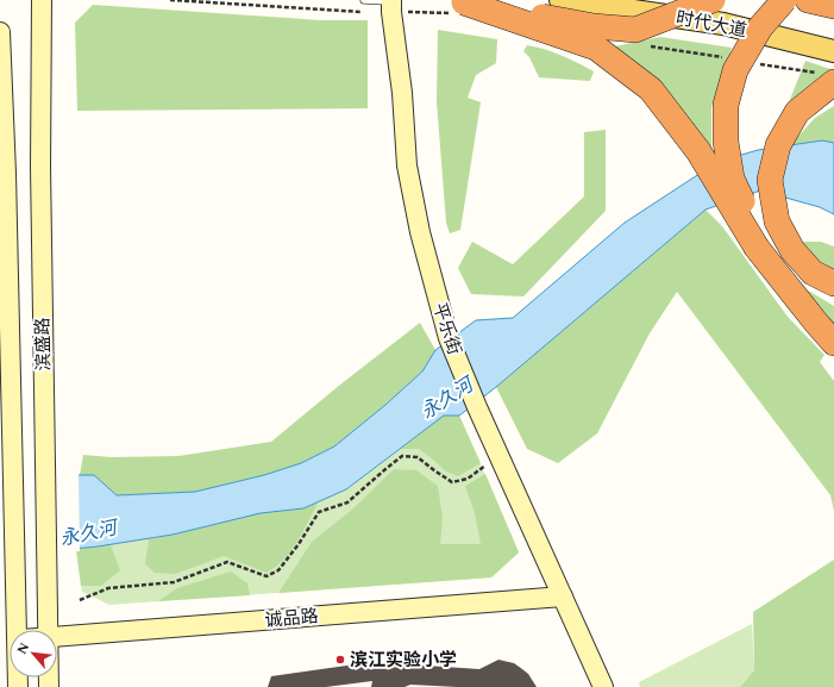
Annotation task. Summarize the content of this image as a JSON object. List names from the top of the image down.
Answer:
{
  "streets": {
    "main road": [
      "时代大道",
      "平乐街",
      "滨盛路",
      "诚品路"
    ]
  },
  "crossings": [
    ["平乐街", "诚品路"]
  ],
  "water": ["永久河"],
  "places": ["滨江实验小学"],
  "north": "top left"
}
